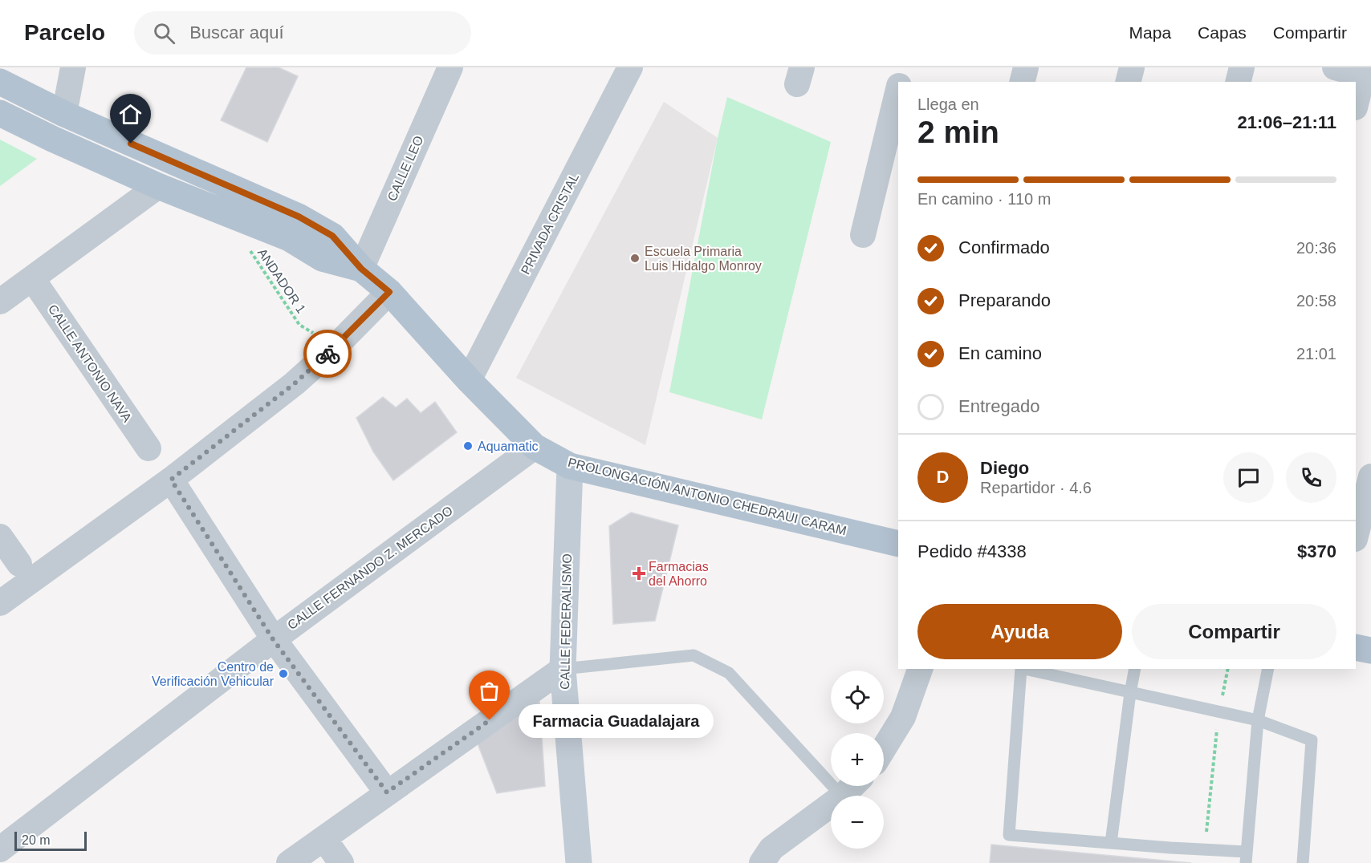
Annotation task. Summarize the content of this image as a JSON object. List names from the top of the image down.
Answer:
{
  "streets": {
    "main road": ["PROLONGACIÓN ANTONIO CHEDRAUI CARAM", "CALLE FEDERALISMO"],
    "street": [
      "CALLE LEO",
      "PRIVADA CRISTAL",
      "CALLE ANTONIO NAVA",
      "CALLE FERNANDO Z. MERCADO"
    ],
    "path": ["ANDADOR 1"]
  },
  "crossings": [
    ["CALLE LEO", "PROLONGACIÓN ANTONIO CHEDRAUI CARAM"],
    ["PRIVADA CRISTAL", "PROLONGACIÓN ANTONIO CHEDRAUI CARAM"],
    ["PROLONGACIÓN ANTONIO CHEDRAUI CARAM", "CALLE FERNANDO Z. MERCADO"],
    ["PROLONGACIÓN ANTONIO CHEDRAUI CARAM", "CALLE FEDERALISMO"]
  ],
  "places": {
    "other": [
      "Escuela Primaria Luis Hidalgo Monroy",
      "Aquamatic",
      "Centro de Verificación Vehicular",
      "Farmacia Guadalajara"
    ],
    "health": ["Farmacias del Ahorro"]
  },
  "scale_bar": "20 m",
  "page": {
    "header": "Parcelo",
    "search": "Buscar aquí",
    "nav": ["Mapa", "Capas", "Compartir"],
    "heading": ["2 min", "Llega en", "21:06–21:11"],
    "panel": [
      "Diego",
      "Repartidor · 4.6",
      "Pedido #4338",
      "$370"
    ],
    "bar": "En camino · 110 m",
    "list": [
      ["Confirmado", "20:36"],
      ["Preparando", "20:58"],
      ["En camino", "21:01"],
      "Entregado"
    ],
    "round": "D",
    "buttons": ["Ayuda", "Compartir"],
    "map_buttons": ["+", "−"],
    "bubble": "Farmacia Guadalajara",
    "scale": "20 m"
  }
}
